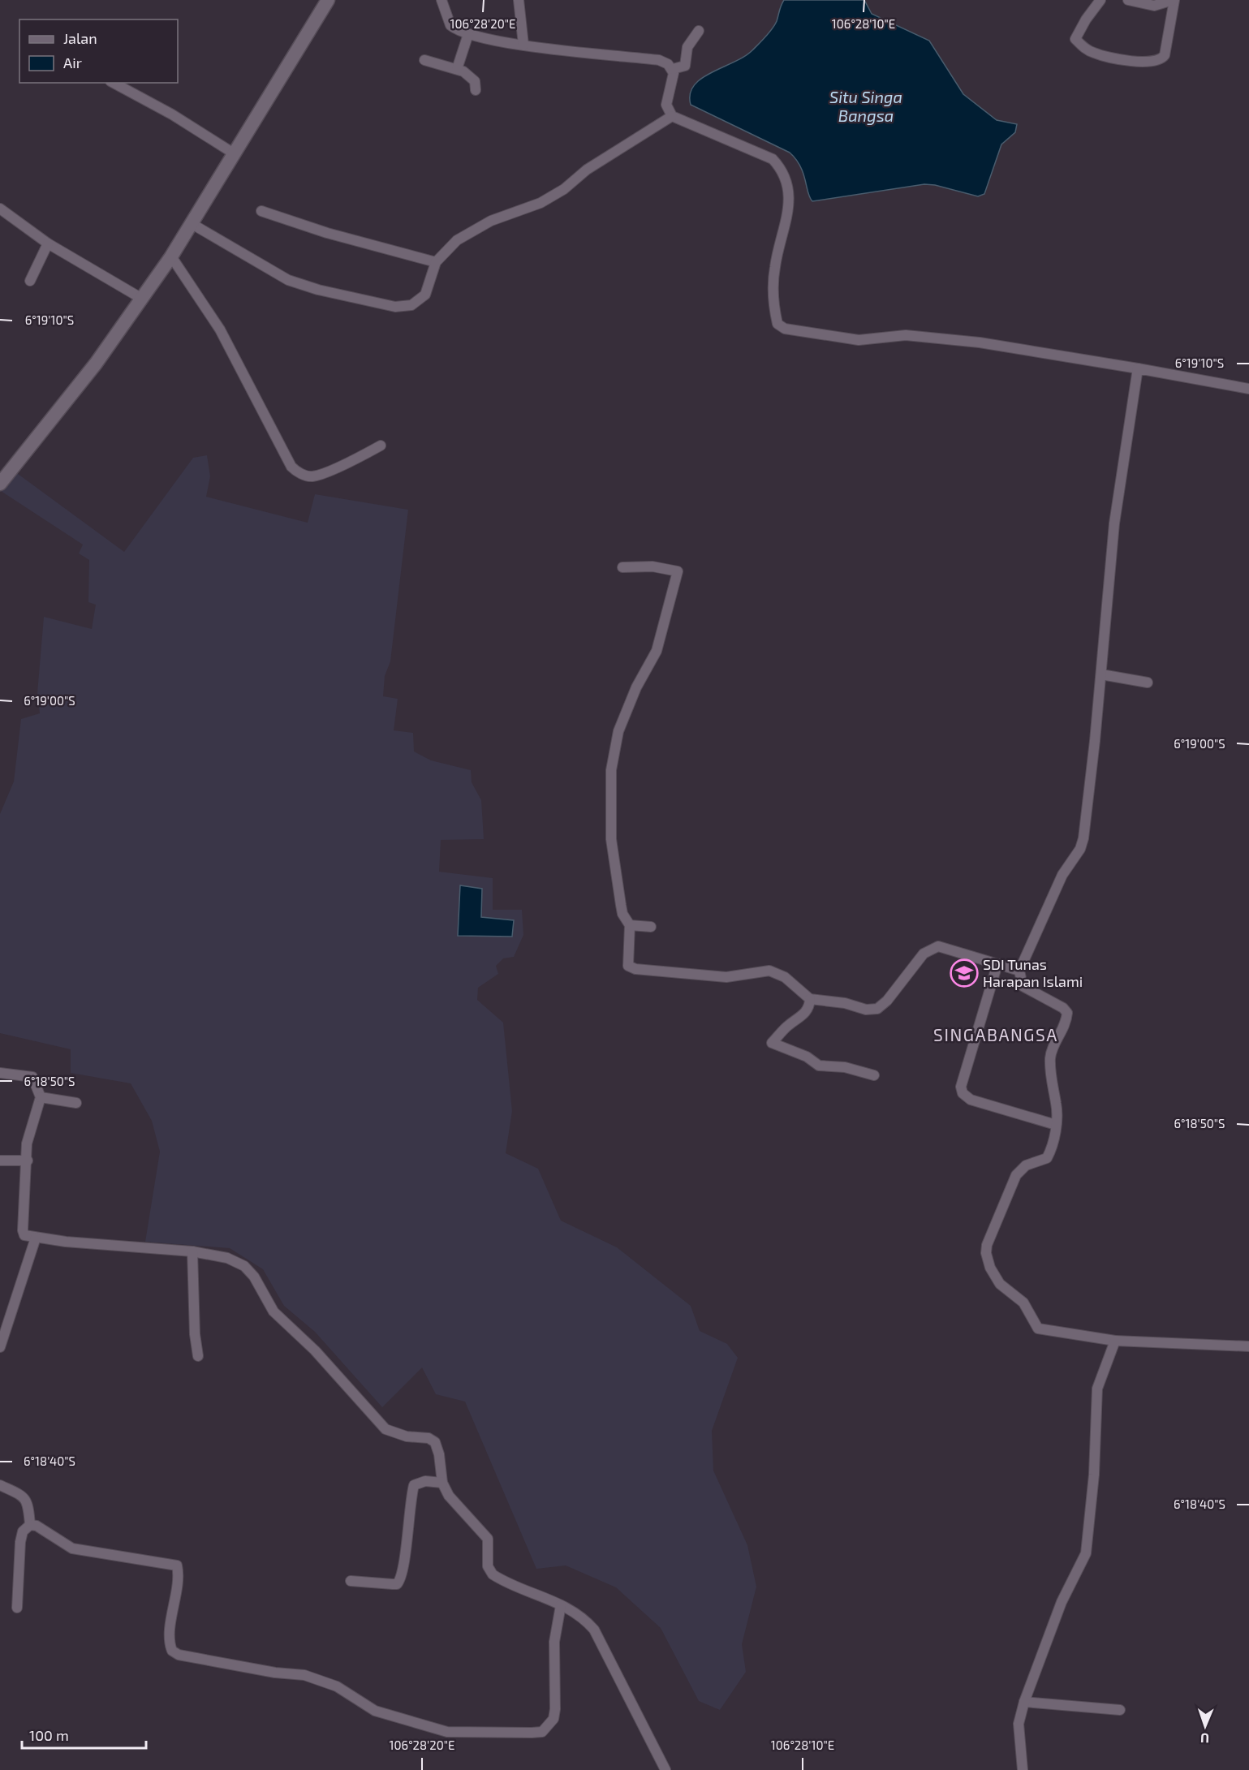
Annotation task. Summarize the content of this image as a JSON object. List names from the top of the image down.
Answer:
{
  "districts": ["SINGABANGSA"],
  "water": ["Situ Singa Bangsa"],
  "places": {
    "school or university": ["SDI Tunas Harapan Islami"]
  },
  "legend": ["Jalan", "Air"],
  "scale_bar": "100 m",
  "north": "bottom",
  "coordinates": [
    "106°28'20\"E",
    "106°28'10\"E",
    "6°19'10\"S",
    "6°19'00\"S",
    "6°18'50\"S",
    "6°18'40\"S"
  ]
}
